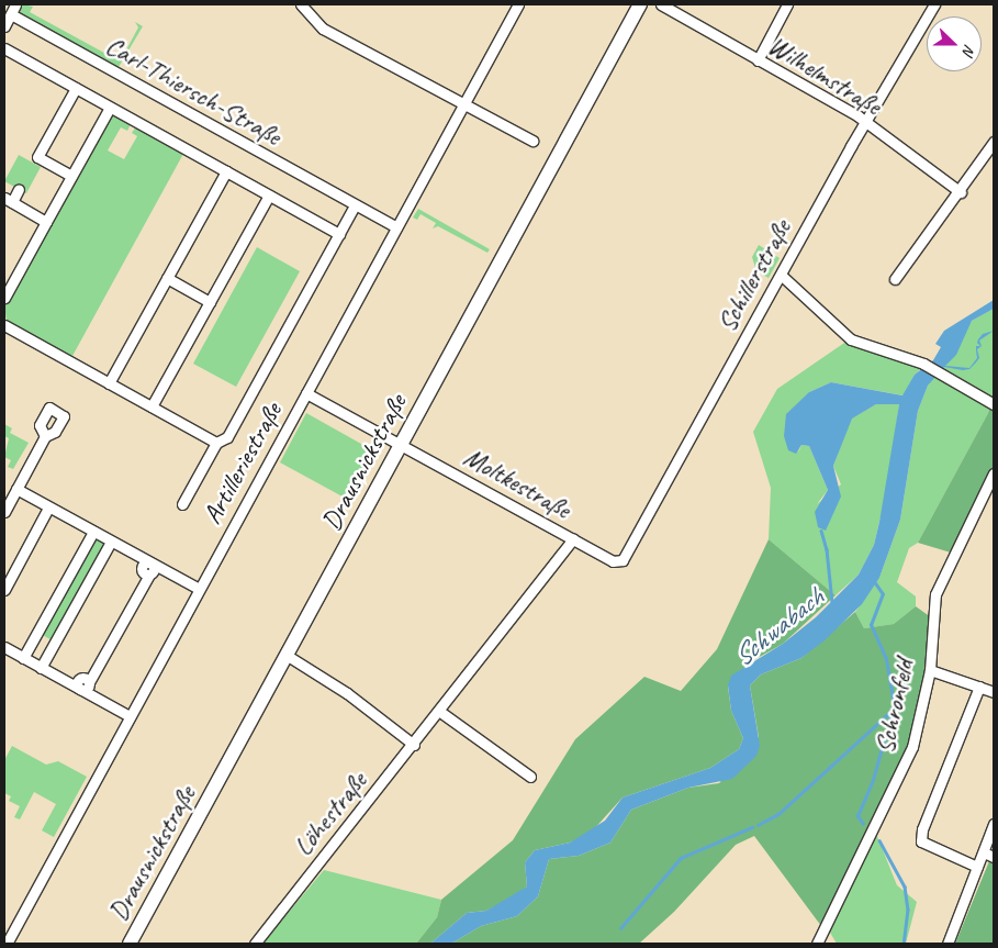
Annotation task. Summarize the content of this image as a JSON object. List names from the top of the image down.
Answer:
{
  "streets": {
    "main road": ["Drausnickstraße"],
    "street": [
      "Wilhelmstraße",
      "Carl-Thiersch-Straße",
      "Schillerstraße",
      "Artilleriestraße",
      "Moltkestraße",
      "Schronfeld",
      "Löhestraße"
    ]
  },
  "crossings": [
    ["Wilhelmstraße", "Schillerstraße"],
    ["Carl-Thiersch-Straße", "Artilleriestraße"],
    ["Schillerstraße", "Moltkestraße"],
    ["Drausnickstraße", "Moltkestraße"],
    ["Artilleriestraße", "Moltkestraße"],
    ["Moltkestraße", "Löhestraße"]
  ],
  "water": ["Schwabach"],
  "north": "right"
}
